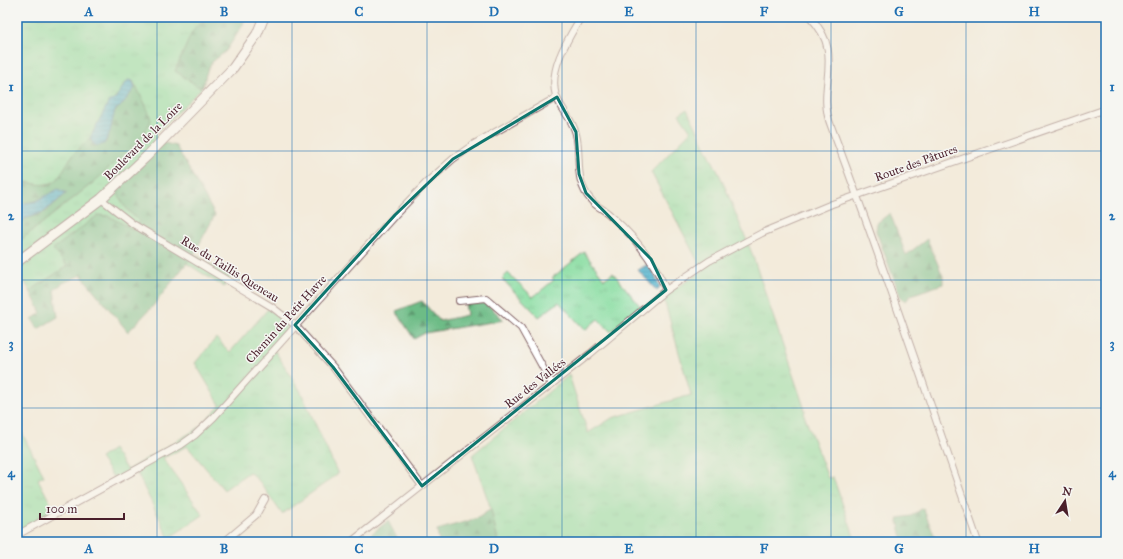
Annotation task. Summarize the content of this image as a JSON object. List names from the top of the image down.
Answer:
{
  "streets": {
    "main road": ["Boulevard de la Loire"],
    "street": [
      "Route des Pâtures",
      "Rue du Taillis Queneau",
      "Chemin du Petit Havre",
      "Rue des Vallées"
    ]
  },
  "crossings": [
    ["Boulevard de la Loire", "Rue du Taillis Queneau"],
    ["Route des Pâtures", "Rue des Vallées"],
    ["Rue du Taillis Queneau", "Chemin du Petit Havre"],
    ["Rue du Taillis Queneau", "Rue des Vallées"]
  ],
  "scale_bar": "100 m",
  "north": "top",
  "grid": {
    "columns": [
      "A",
      "B",
      "C",
      "D",
      "E",
      "F",
      "G",
      "H"
    ],
    "rows": [
      "1",
      "2",
      "3",
      "4"
    ]
  }
}
